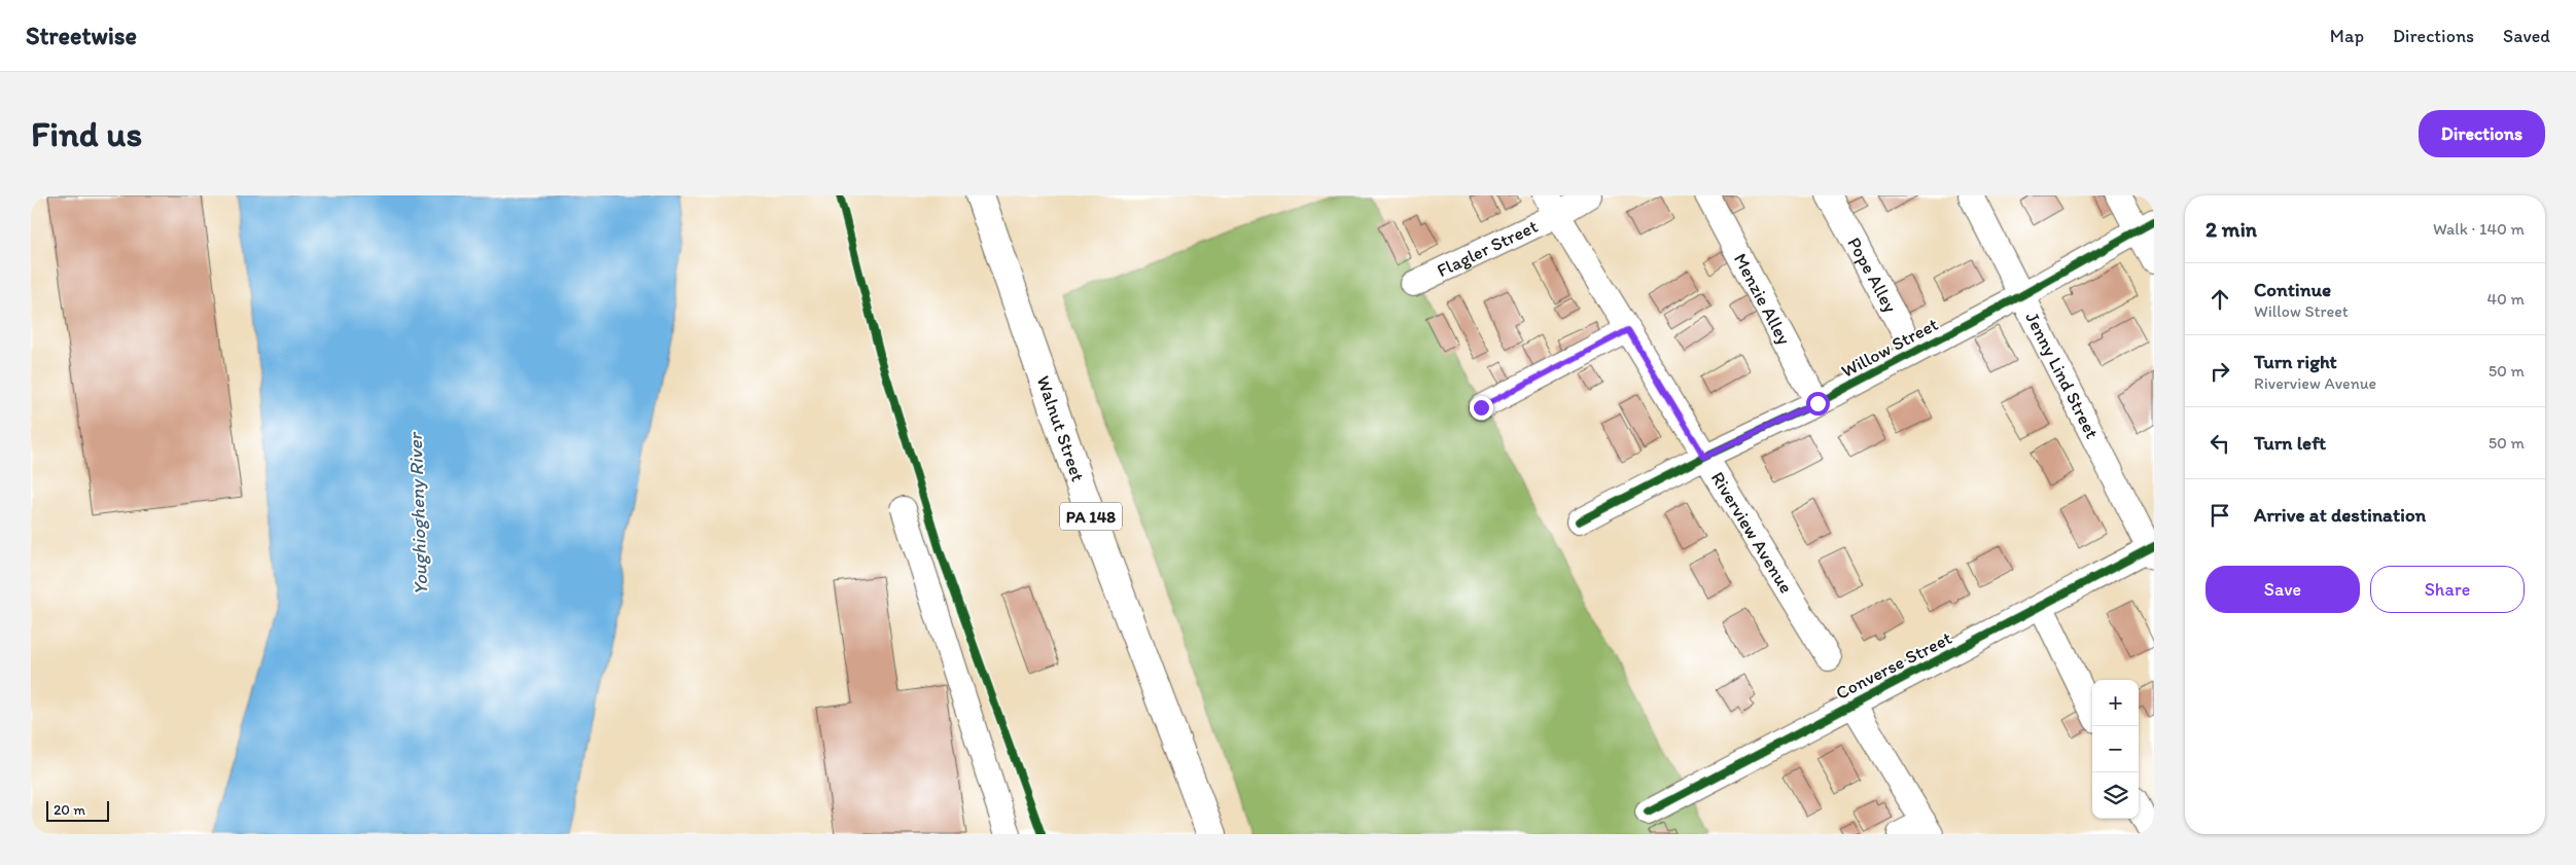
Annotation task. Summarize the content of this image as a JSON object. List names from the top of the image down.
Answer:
{
  "streets": {
    "main road": ["Walnut Street", "PA 148"],
    "street": [
      "Flagler Street",
      "Pope Alley",
      "Menzie Alley",
      "Willow Street",
      "Jenny Lind Street",
      "Riverview Avenue",
      "Converse Street"
    ]
  },
  "crossings": [
    ["Flagler Street", "Riverview Avenue"],
    ["Pope Alley", "Willow Street"],
    ["Menzie Alley", "Willow Street"],
    ["Willow Street", "Jenny Lind Street"],
    ["Willow Street", "Riverview Avenue"],
    ["Jenny Lind Street", "Converse Street"]
  ],
  "water": ["Youghiogheny River"],
  "scale_bar": "20 m",
  "page": {
    "header": "Streetwise",
    "nav": ["Map", "Directions", "Saved"],
    "buttons": [
      "Directions",
      ["Save", "Share"]
    ],
    "title": "Find us",
    "heading": ["2 min", "Walk · 140 m"],
    "list": [
      ["Continue", "Willow Street", "40 m"],
      ["Turn right", "Riverview Avenue", "50 m"],
      ["Turn left", "50 m"],
      "Arrive at destination"
    ],
    "map_buttons": ["+", "−"],
    "scale": "20 m"
  }
}
